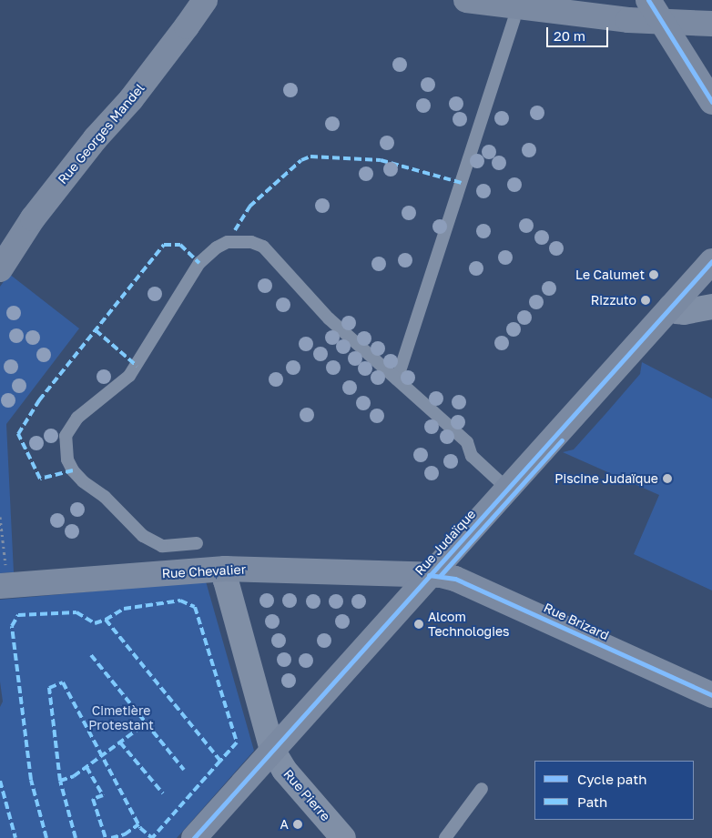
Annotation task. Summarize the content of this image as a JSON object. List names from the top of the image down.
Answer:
{
  "streets": {
    "street": [
      "Rue Georges Mandel",
      "Rue Judaïque",
      "Rue Chevalier",
      "Rue Brizard",
      "Rue Pierre"
    ]
  },
  "crossings": [
    ["Rue Judaïque", "Rue Chevalier"],
    ["Rue Judaïque", "Rue Brizard"],
    ["Rue Judaïque", "Rue Pierre"],
    ["Rue Chevalier", "Rue Brizard"],
    ["Rue Chevalier", "Rue Pierre"]
  ],
  "parks": ["Cimetière Protestant"],
  "places": [
    "Le Calumet",
    "Rizzuto",
    "Piscine Judaïque",
    "Alcom Technologies",
    "A"
  ],
  "legend": ["Cycle path", "Path"],
  "scale_bar": "20 m"
}
